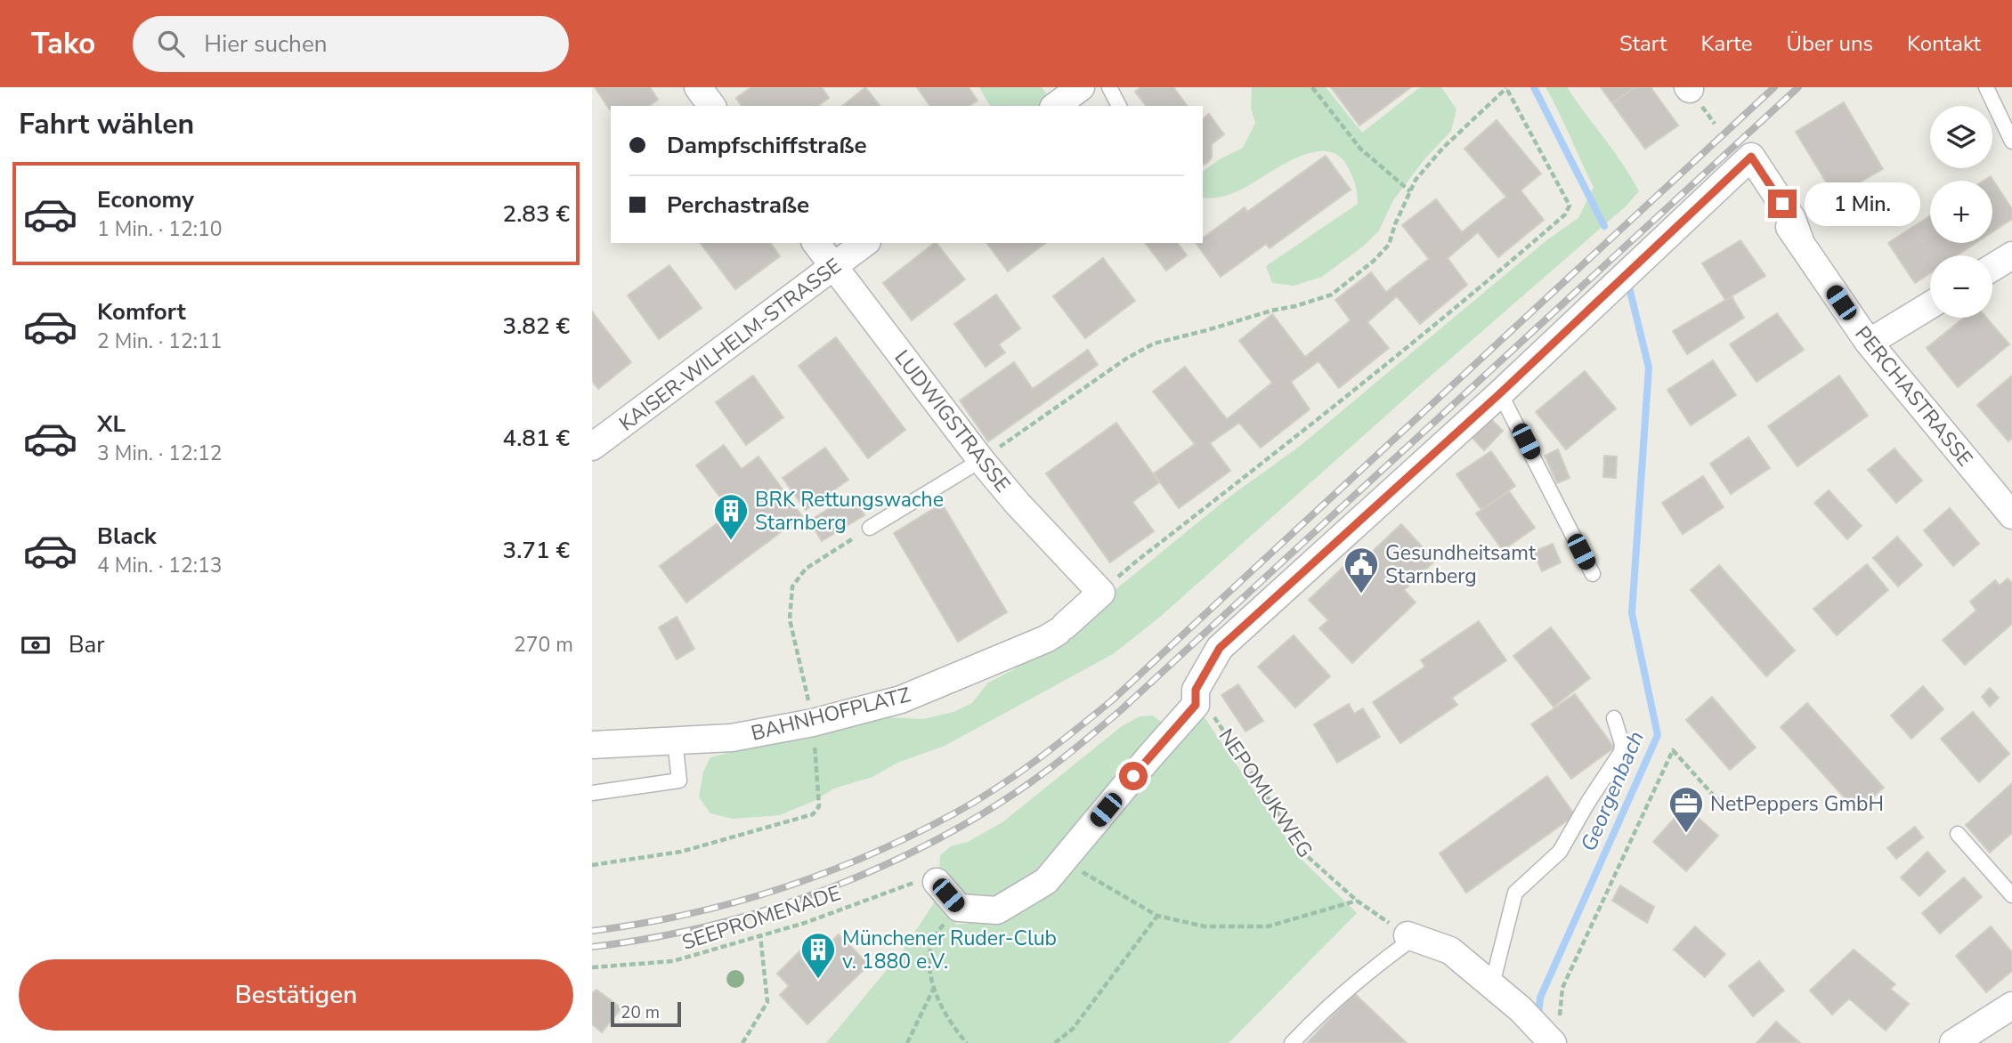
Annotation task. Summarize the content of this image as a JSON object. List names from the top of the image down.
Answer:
{
  "streets": {
    "street": [
      "KAISER-WILHELM-STRASSE",
      "PERCHASTRASSE",
      "LUDWIGSTRASSE",
      "BAHNHOFPLATZ"
    ],
    "path": ["NEPOMUKWEG", "SEEPROMENADE"]
  },
  "crossings": [
    ["KAISER-WILHELM-STRASSE", "LUDWIGSTRASSE"],
    ["LUDWIGSTRASSE", "BAHNHOFPLATZ"]
  ],
  "water": ["Georgenbach"],
  "places": {
    "building": ["BRK Rettungswache Starnberg", "Münchener Ruder-Club v. 1880 e.V."],
    "public building": ["Gesundheitsamt Starnberg"],
    "office": ["NetPeppers GmbH"]
  },
  "scale_bar": "20 m",
  "page": {
    "header": "Tako",
    "search": "Hier suchen",
    "nav": [
      "Start",
      "Karte",
      "Über uns",
      "Kontakt"
    ],
    "heading": "Fahrt wählen",
    "map_buttons": ["+", "−"],
    "banner": ["Dampfschiffstraße", "Perchastraße"],
    "list": [
      {
        "name": "Economy",
        "note": "1 Min. · 12:10",
        "value": "2.83 €"
      },
      {
        "name": "Komfort",
        "note": "2 Min. · 12:11",
        "value": "3.82 €"
      },
      {
        "name": "XL",
        "note": "3 Min. · 12:12",
        "value": "4.81 €"
      },
      {
        "name": "Black",
        "note": "4 Min. · 12:13",
        "value": "3.71 €"
      }
    ],
    "bubble": "1 Min.",
    "pay": ["Bar", "270 m"],
    "buttons": "Bestätigen",
    "scale": "20 m"
  }
}
